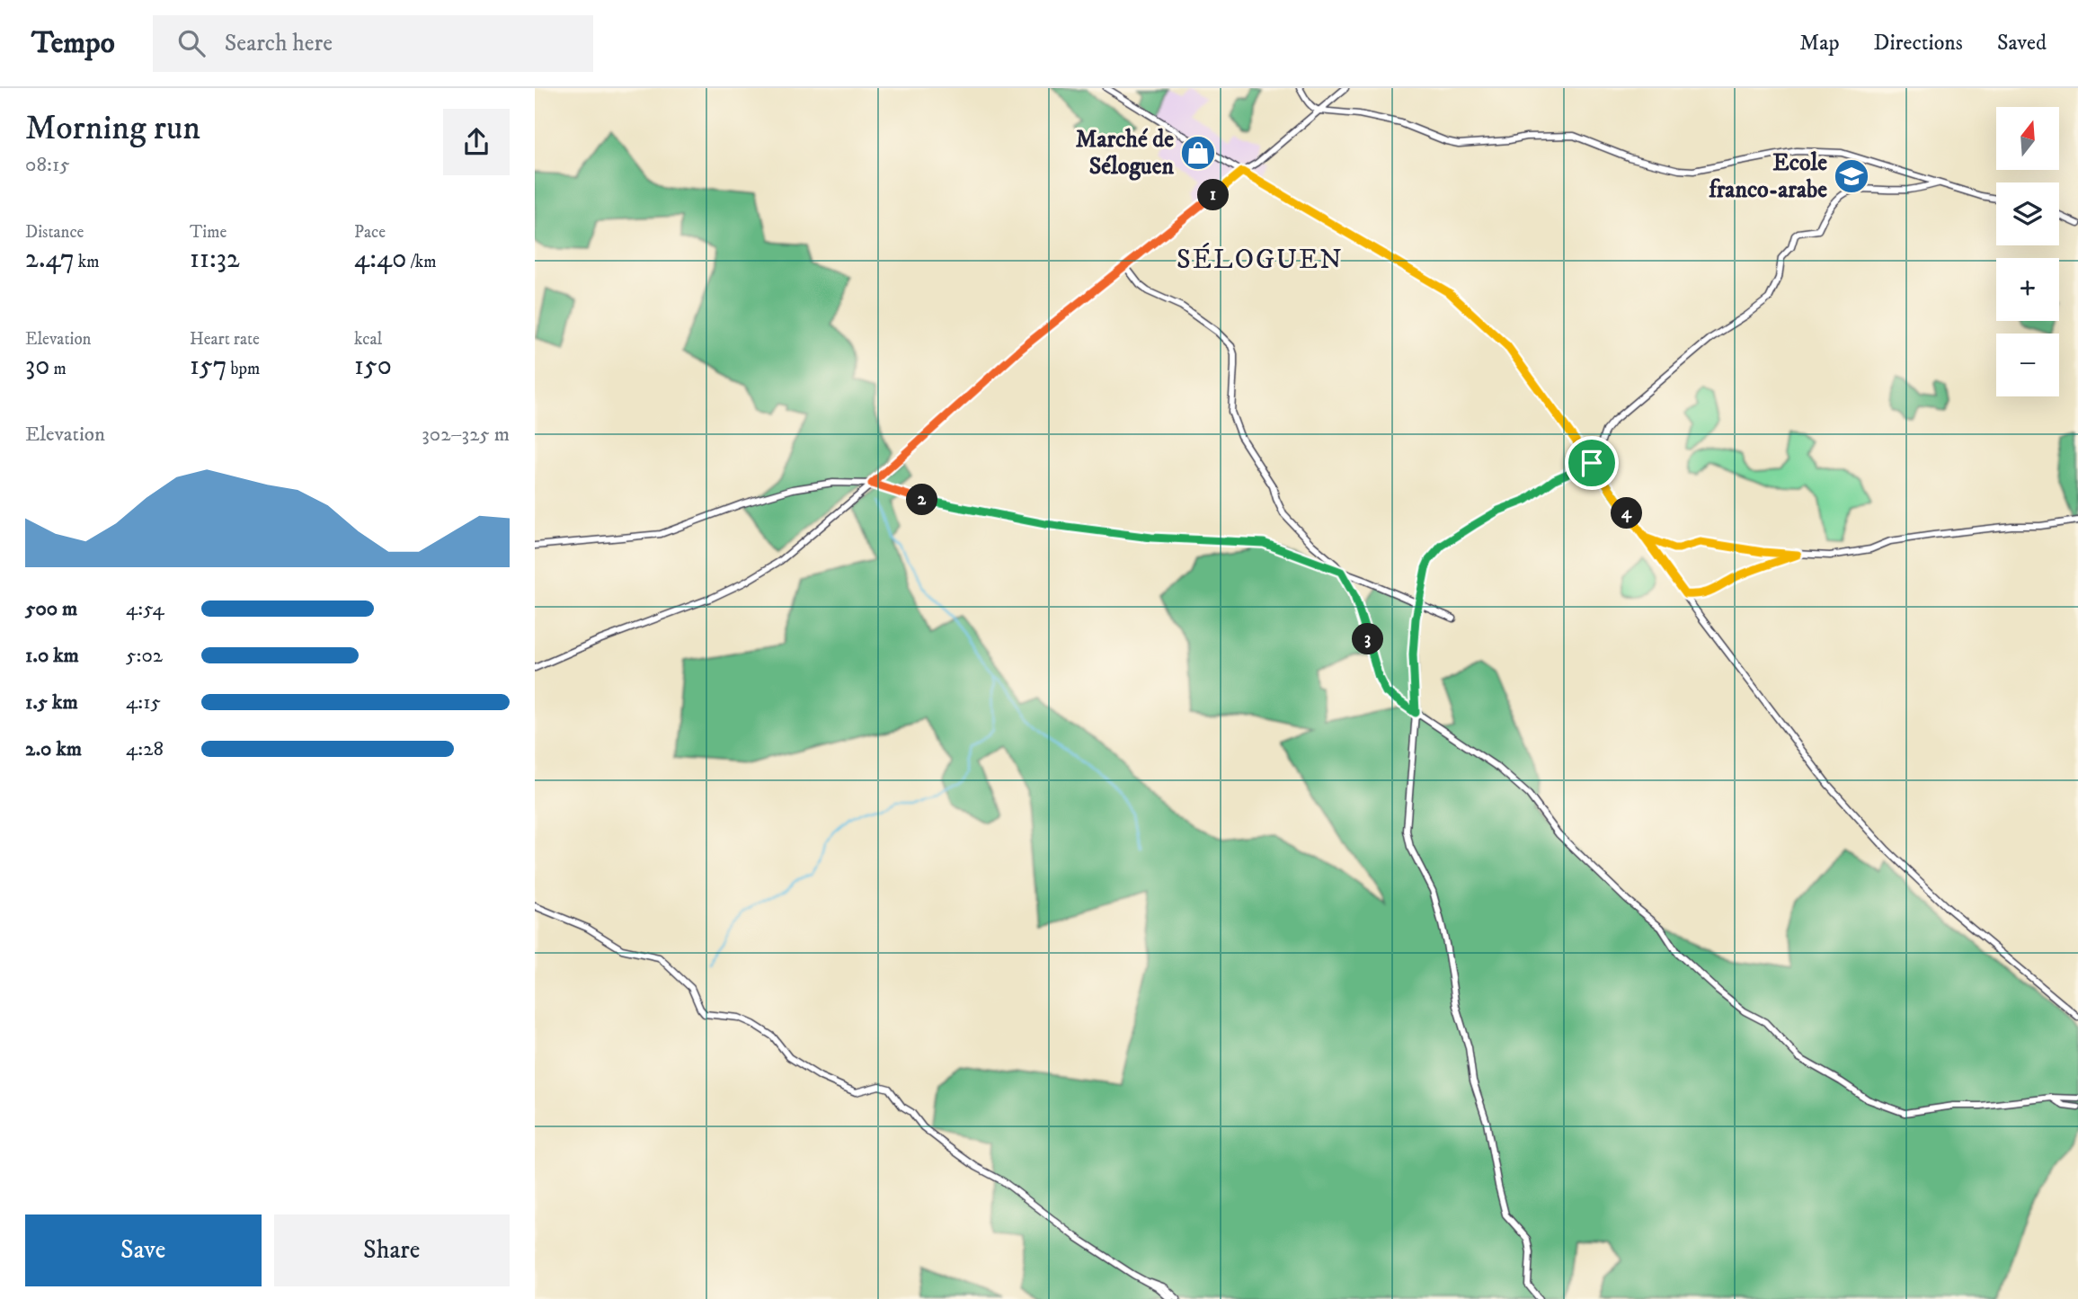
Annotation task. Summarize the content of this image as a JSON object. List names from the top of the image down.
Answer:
{
  "districts": ["SÉLOGUEN"],
  "places": {
    "shop": ["Marché de Séloguen"],
    "school or university": ["Ecole franco-arabe"]
  },
  "north": "top",
  "page": {
    "header": "Tempo",
    "search": "Search here",
    "nav": ["Map", "Directions", "Saved"],
    "heading": ["Morning run", "08:15"],
    "map_buttons": ["+", "−"],
    "pins": [
      "1",
      "2",
      "4",
      "3"
    ],
    "stats": [
      ["Distance", "2.47 km"],
      ["Time", "11:32"],
      ["Pace", "4:40 /km"],
      ["Elevation", "30 m"],
      ["Heart rate", "157 bpm"],
      ["kcal", "150"]
    ],
    "chart": ["Elevation", "302–325 m"],
    "list": [
      {
        "name": "500 m",
        "note": "4:54"
      },
      {
        "name": "1.0 km",
        "note": "5:02"
      },
      {
        "name": "1.5 km",
        "note": "4:15"
      },
      {
        "name": "2.0 km",
        "note": "4:28"
      }
    ],
    "buttons": ["Save", "Share"]
  }
}
